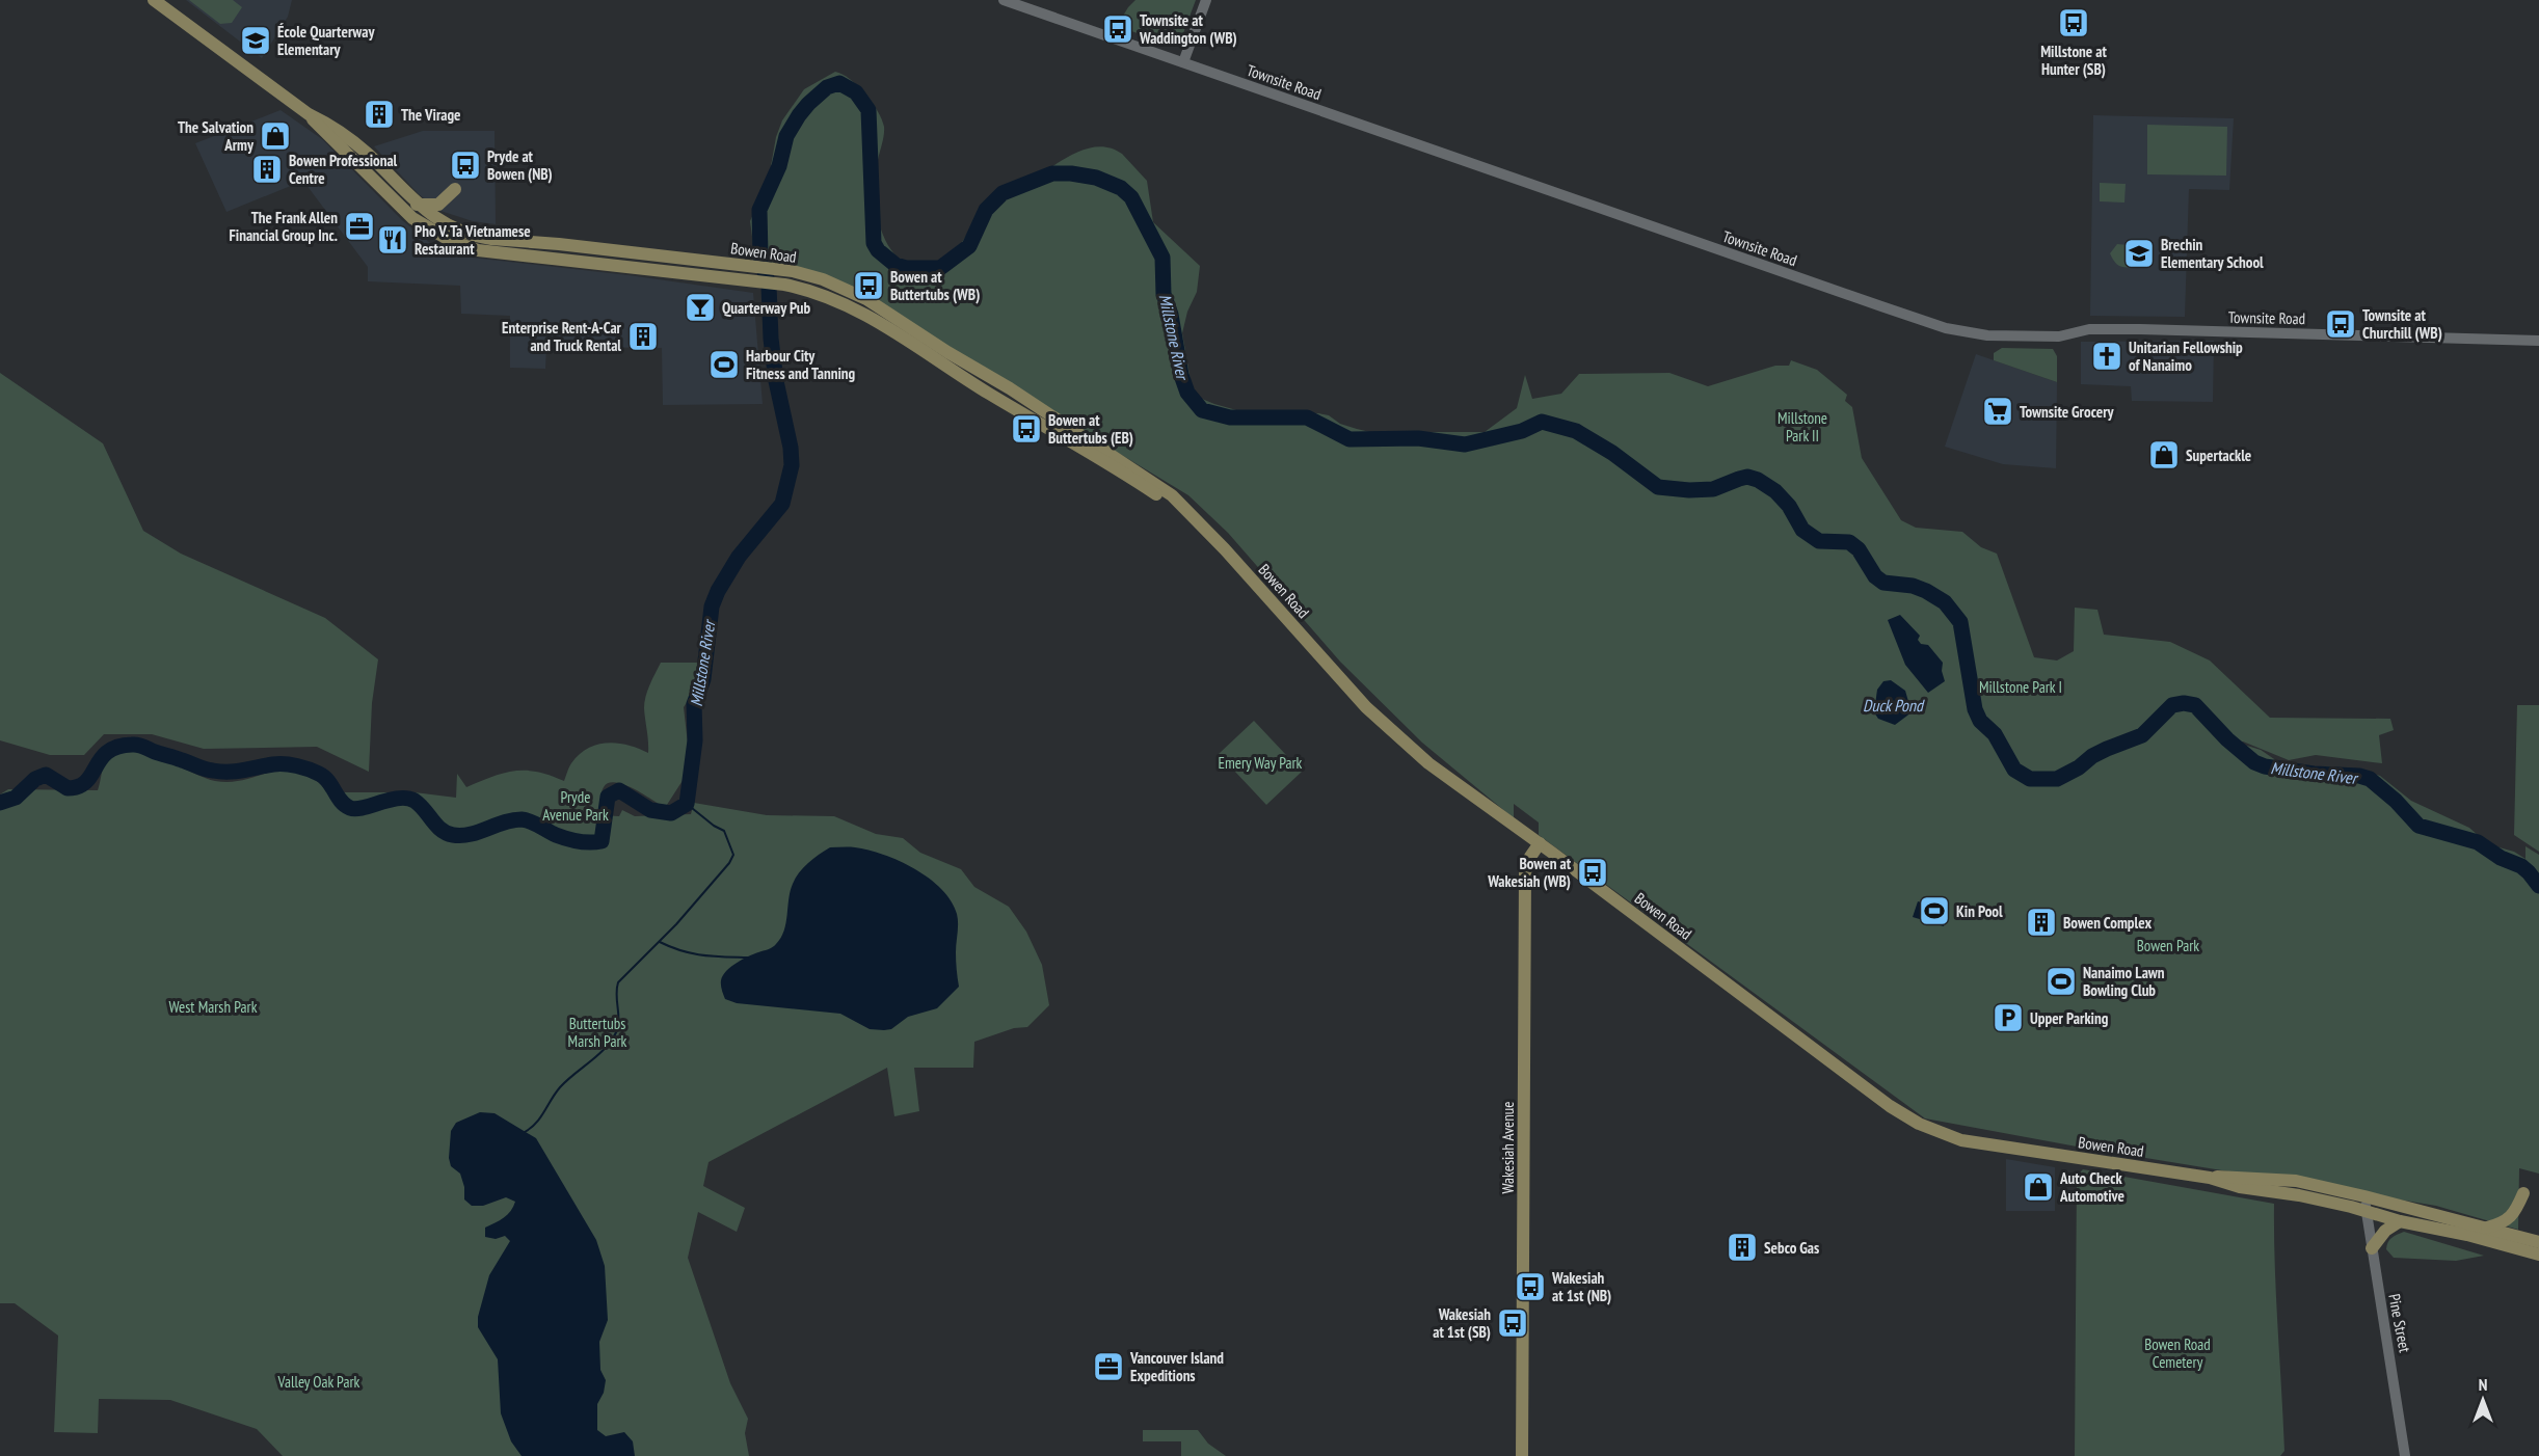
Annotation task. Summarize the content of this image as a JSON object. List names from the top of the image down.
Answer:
{
  "streets": {
    "main road": ["Bowen Road", "Wakesiah Avenue"],
    "street": ["Townsite Road", "Pine Street"]
  },
  "crossings": [
    ["Bowen Road", "Wakesiah Avenue"],
    ["Bowen Road", "Pine Street"]
  ],
  "water": ["Millstone River", "Duck Pond"],
  "parks": [
    "Millstone Park II",
    "Millstone Park I",
    "Emery Way Park",
    "Pryde Avenue Park",
    "Bowen Park",
    "West Marsh Park",
    "Buttertubs Marsh Park",
    "Bowen Road Cemetery",
    "Valley Oak Park"
  ],
  "places": {
    "bus stop": [
      "Millstone at Hunter (SB)",
      "Townsite at Waddington (WB)",
      "Pryde at Bowen (NB)",
      "Bowen at Buttertubs (WB)",
      "Townsite at Churchill (WB)",
      "Bowen at Buttertubs (EB)",
      "Bowen at Wakesiah (WB)",
      "Wakesiah at 1st (NB)",
      "Wakesiah at 1st (SB)"
    ],
    "school or university": ["École Quarterway Elementary", "Brechin Elementary School"],
    "building": [
      "The Virage",
      "Bowen Professional Centre",
      "Enterprise Rent-A-Car and Truck Rental",
      "Bowen Complex",
      "Sebco Gas"
    ],
    "shop": ["The Salvation Army", "Supertackle", "Auto Check Automotive"],
    "office": ["The Frank Allen Financial Group Inc.", "Vancouver Island Expeditions"],
    "restaurant": ["Pho V. Ta Vietnamese Restaurant"],
    "bar": ["Quarterway Pub"],
    "church": ["Unitarian Fellowship of Nanaimo"],
    "sports": ["Harbour City Fitness and Tanning", "Kin Pool", "Nanaimo Lawn Bowling Club"],
    "supermarket": ["Townsite Grocery"],
    "parking": ["Upper Parking"]
  },
  "north": "top"
}
